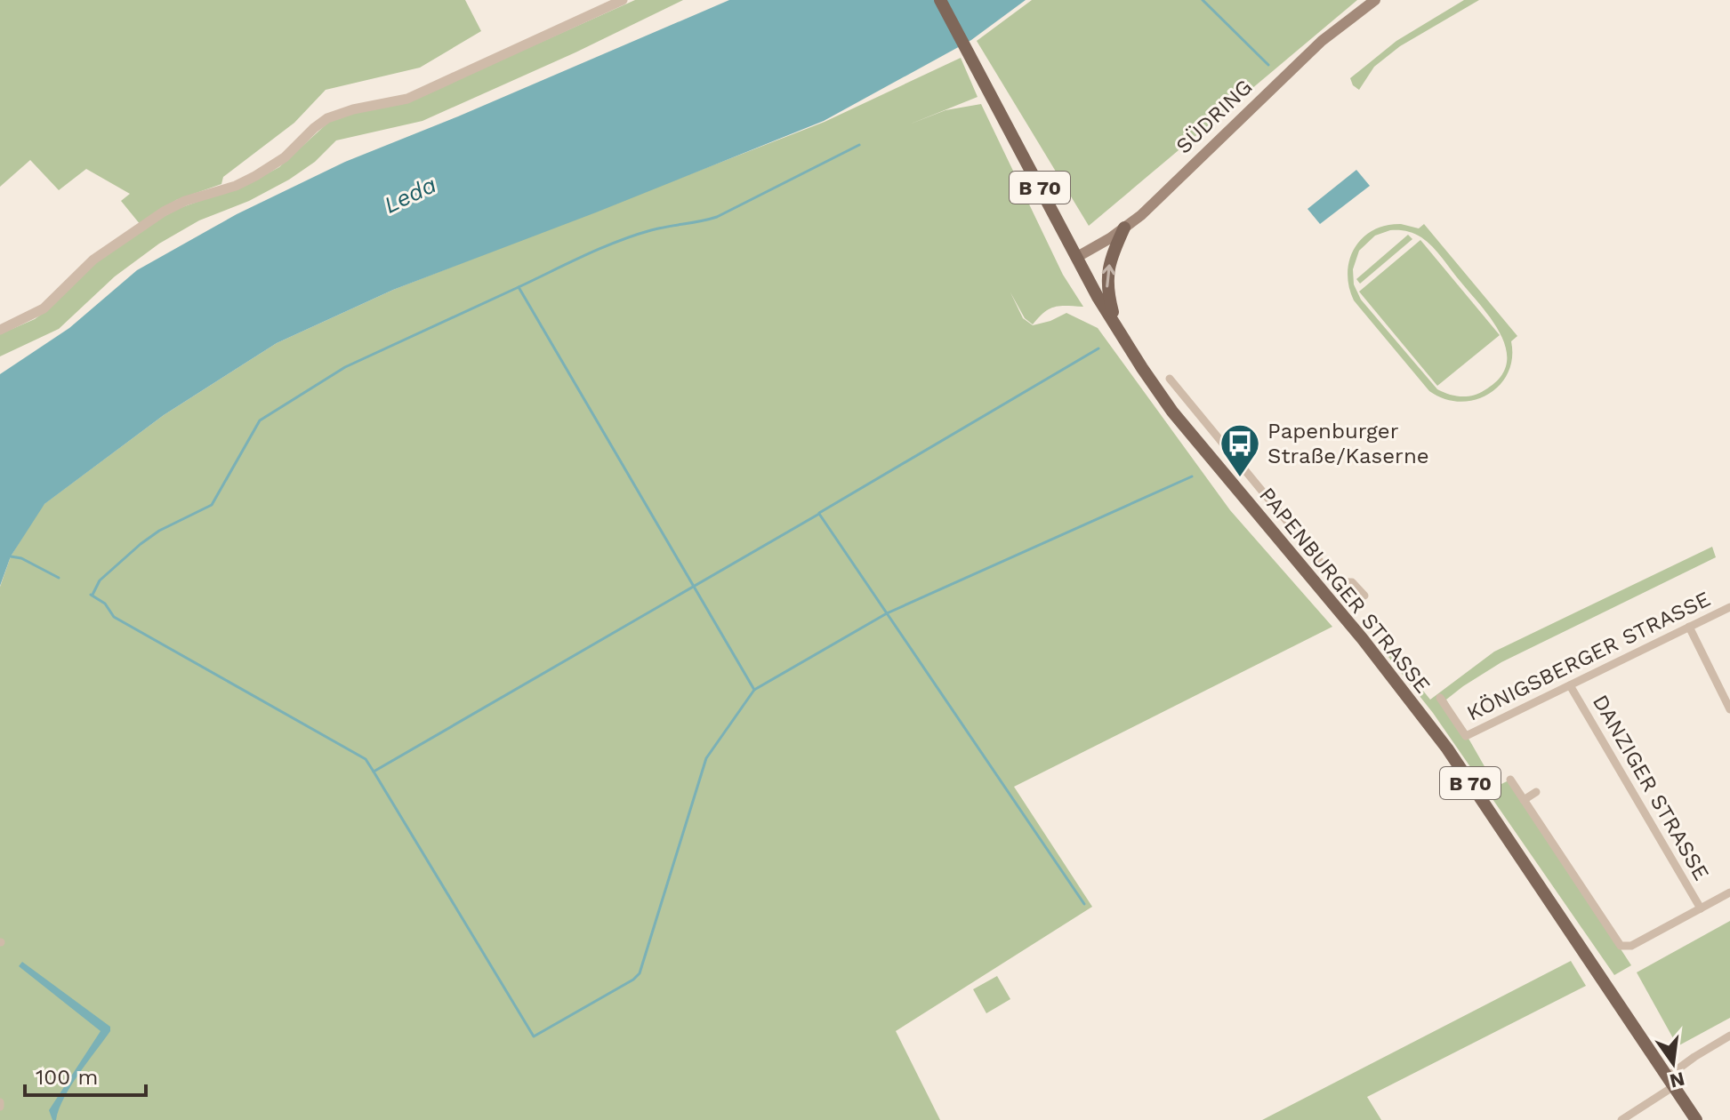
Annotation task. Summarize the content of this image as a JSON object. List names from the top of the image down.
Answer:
{
  "streets": {
    "main road": ["SÜDRING", "B 70", "PAPENBURGER STRASSE"],
    "street": ["KÖNIGSBERGER STRASSE", "DANZIGER STRASSE"]
  },
  "crossings": [
    ["SÜDRING", "PAPENBURGER STRASSE"],
    ["KÖNIGSBERGER STRASSE", "DANZIGER STRASSE"]
  ],
  "water": ["Leda"],
  "places": {
    "bus stop": ["Papenburger Straße/Kaserne"]
  },
  "scale_bar": "100 m",
  "north": "bottom"
}
